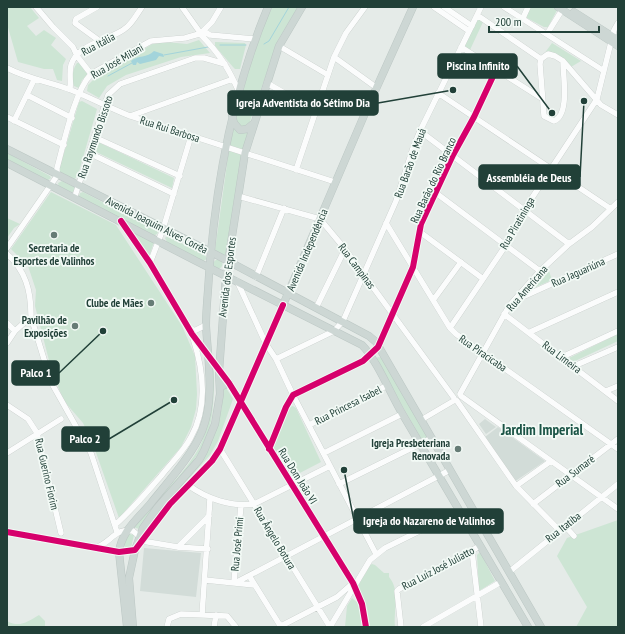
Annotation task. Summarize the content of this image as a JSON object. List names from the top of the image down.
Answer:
{
  "streets": {
    "main road": ["Avenida Joaquim Alves Corrêa", "Avenida Independência", "Avenida dos Esportes"],
    "street": [
      "Rua Itália",
      "Rua José Milani",
      "Rua Rui Barbosa",
      "Rua Raymundo Bissoto",
      "Rua Barão de Mauá",
      "Rua Barão do Rio Branco",
      "Rua Piratininga",
      "Rua Campinas",
      "Rua Jaguariúna",
      "Rua Americana",
      "Rua Piracicaba",
      "Rua Limeira",
      "Rua Princesa Isabel",
      "Rua Sumaré",
      "Rua Guerino Fiorim",
      "Rua Dom João VI",
      "Rua Itatiba",
      "Rua Ângelo Botura",
      "Rua José Primi",
      "Rua Luiz José Juliatto"
    ]
  },
  "crossings": [
    ["Rua Itália", "Rua Rui Barbosa"],
    ["Rua José Milani", "Rua Rui Barbosa"],
    ["Rua José Milani", "Avenida Joaquim Alves Corrêa"],
    ["Rua Rui Barbosa", "Rua Raymundo Bissoto"],
    ["Rua Rui Barbosa", "Avenida Independência"],
    ["Rua Rui Barbosa", "Avenida dos Esportes"],
    ["Rua Raymundo Bissoto", "Avenida Joaquim Alves Corrêa"],
    ["Rua Barão de Mauá", "Avenida Joaquim Alves Corrêa"],
    ["Rua Barão de Mauá", "Rua Campinas"],
    ["Rua Barão de Mauá", "Rua Piracicaba"],
    ["Rua Barão do Rio Branco", "Avenida Joaquim Alves Corrêa"],
    ["Rua Barão do Rio Branco", "Rua Campinas"],
    ["Rua Barão do Rio Branco", "Rua Piracicaba"],
    ["Rua Piratininga", "Rua Piracicaba"],
    ["Avenida Joaquim Alves Corrêa", "Avenida Independência"],
    ["Avenida Joaquim Alves Corrêa", "Avenida dos Esportes"],
    ["Avenida Joaquim Alves Corrêa", "Rua Princesa Isabel"],
    ["Avenida Joaquim Alves Corrêa", "Rua Dom João VI"],
    ["Avenida Joaquim Alves Corrêa", "Rua Itatiba"],
    ["Avenida Joaquim Alves Corrêa", "Rua Luiz José Juliatto"],
    ["Avenida Independência", "Rua Campinas"],
    ["Avenida Independência", "Avenida dos Esportes"],
    ["Avenida Independência", "Rua Dom João VI"],
    ["Avenida Independência", "Rua Ângelo Botura"],
    ["Rua Campinas", "Rua Americana"],
    ["Rua Campinas", "Rua Sumaré"],
    ["Rua Campinas", "Rua Itatiba"],
    ["Rua Jaguariúna", "Rua Americana"],
    ["Avenida dos Esportes", "Rua Dom João VI"],
    ["Rua Americana", "Rua Piracicaba"],
    ["Rua Americana", "Rua Limeira"],
    ["Rua Piracicaba", "Rua Sumaré"]
  ],
  "districts": ["Jardim Imperial"],
  "places": [
    "Igreja Adventista do Sétimo Dia",
    "Assembléia de Deus",
    "Piscina Infinito",
    "Secretaria de Esportes de Valinhos",
    "Clube de Mães",
    "Pavilhão de Exposições",
    "Palco 1",
    "Palco 2",
    "Igreja Presbeteriana Renovada",
    "Igreja do Nazareno de Valinhos"
  ],
  "scale_bar": "200 m"
}
